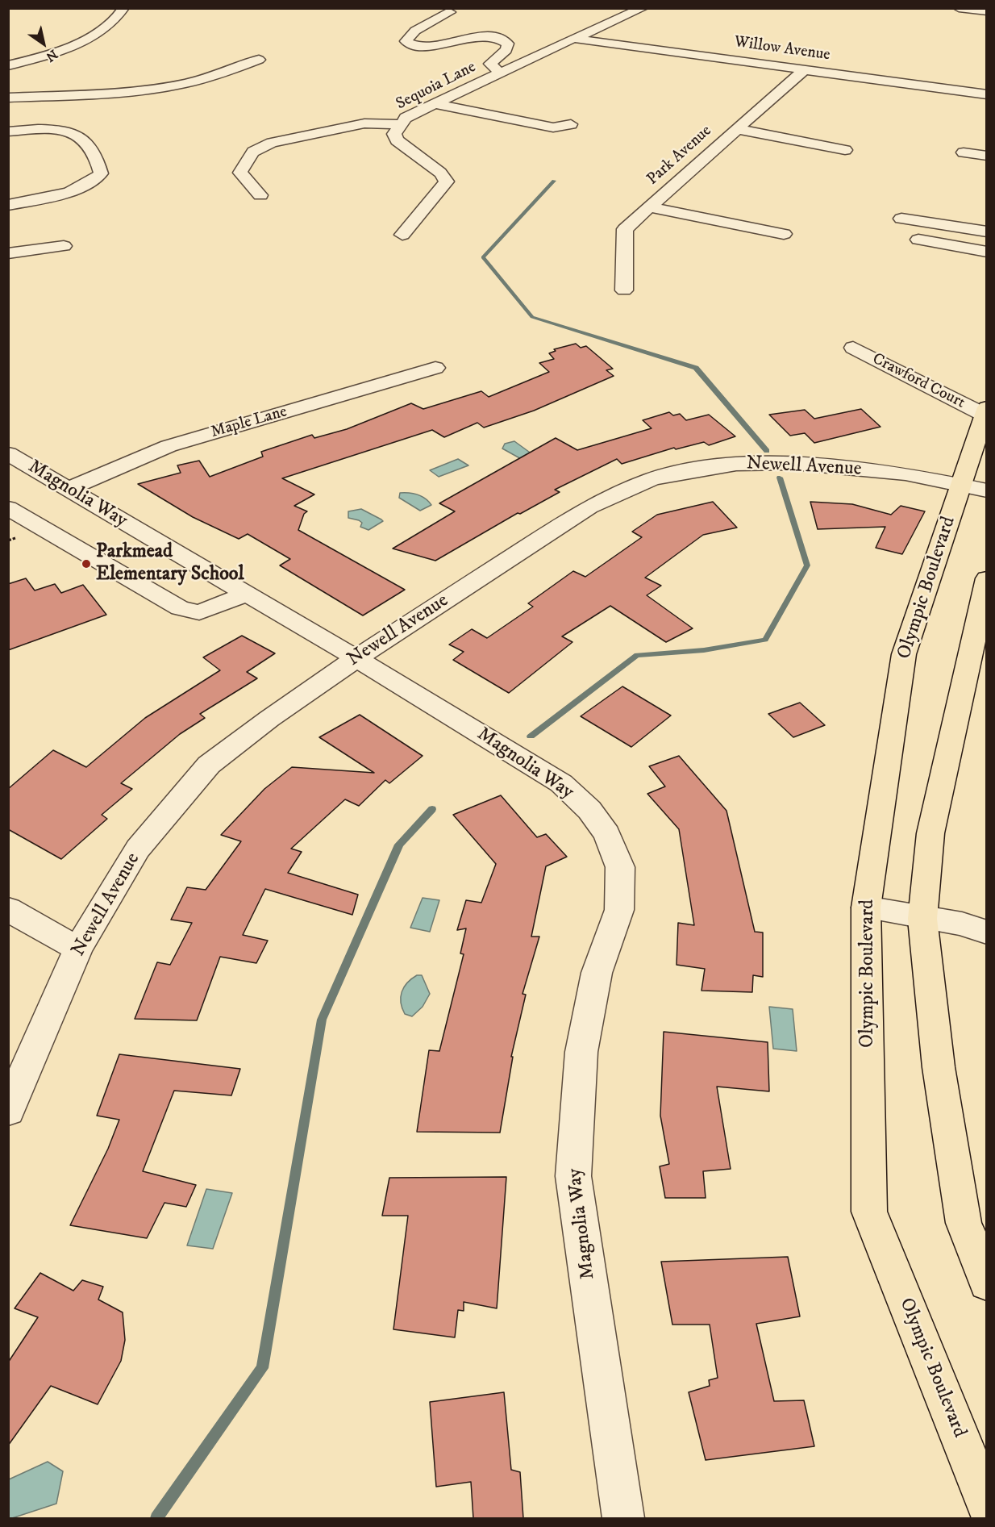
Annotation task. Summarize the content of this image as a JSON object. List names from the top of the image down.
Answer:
{
  "streets": {
    "main road": ["Olympic Boulevard"],
    "street": [
      "Willow Avenue",
      "Sequoia Lane",
      "Park Avenue",
      "Crawford Court",
      "Maple Lane",
      "Newell Avenue",
      "Magnolia Way"
    ]
  },
  "crossings": [
    ["Willow Avenue", "Sequoia Lane"],
    ["Willow Avenue", "Park Avenue"],
    ["Crawford Court", "Olympic Boulevard"],
    ["Maple Lane", "Magnolia Way"],
    ["Newell Avenue", "Magnolia Way"],
    ["Newell Avenue", "Olympic Boulevard"]
  ],
  "places": ["Parkmead Elementary School"],
  "north": "bottom right"
}
